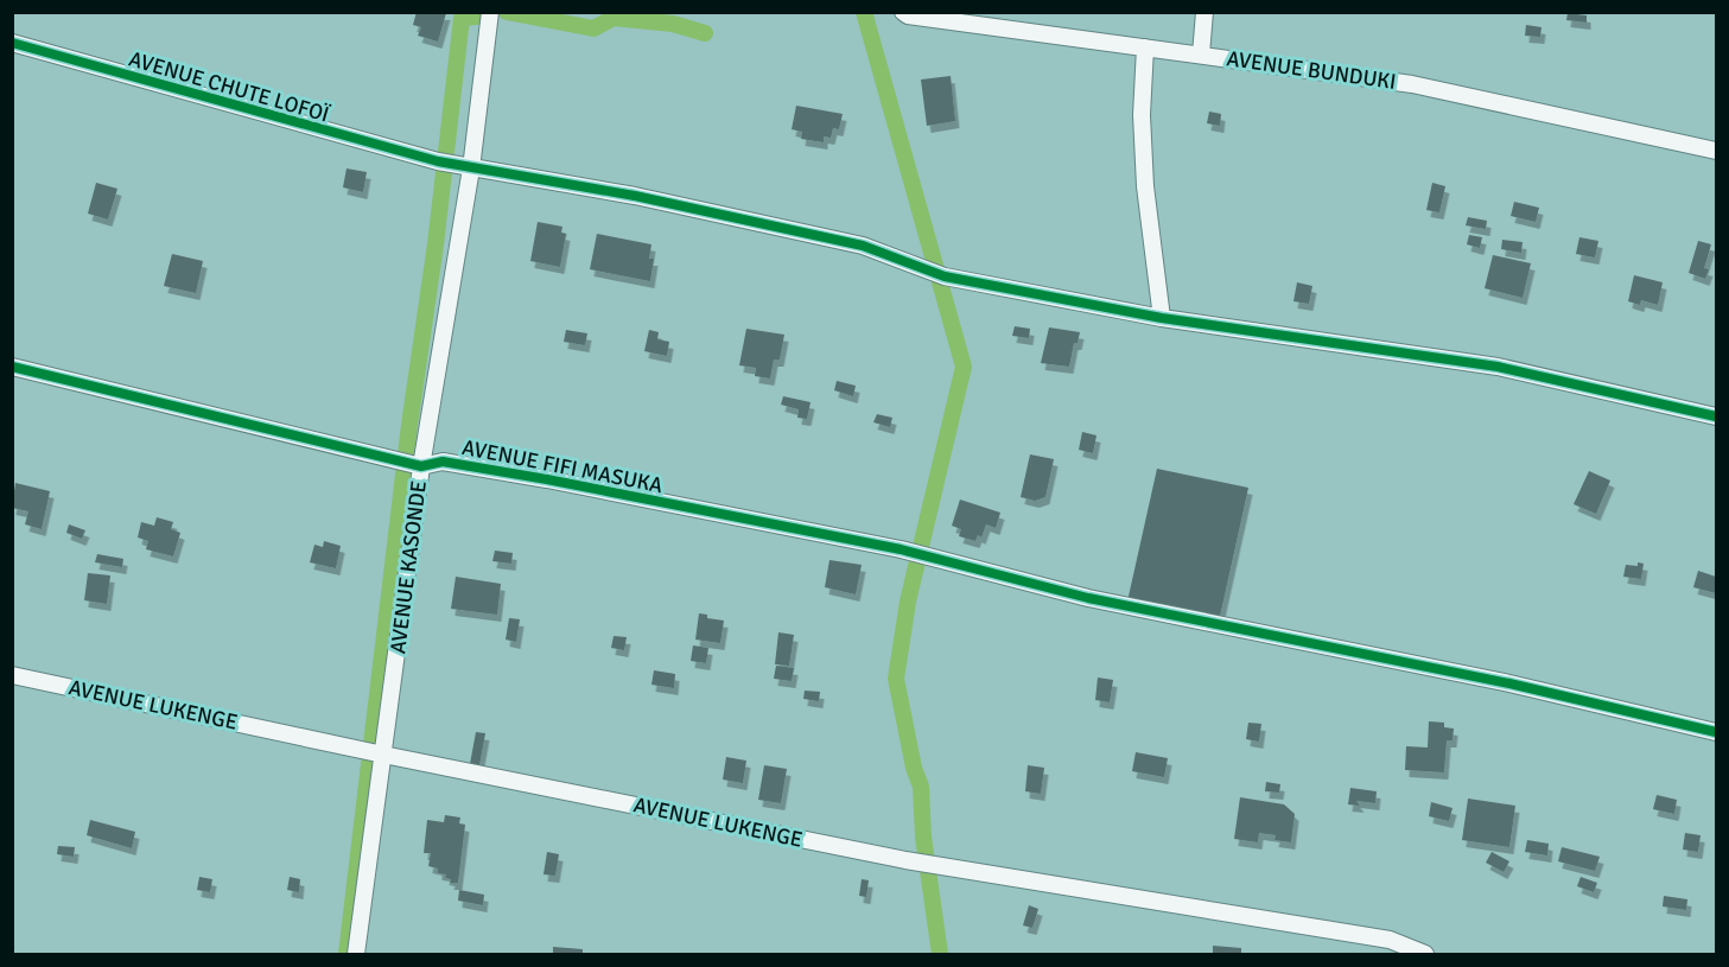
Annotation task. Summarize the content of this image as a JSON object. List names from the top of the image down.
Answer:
{
  "streets": {
    "street": [
      "AVENUE BUNDUKI",
      "AVENUE CHUTE LOFOÏ",
      "AVENUE FIFI MASUKA",
      "AVENUE KASONDE",
      "AVENUE LUKENGE"
    ]
  },
  "crossings": [
    ["AVENUE CHUTE LOFOÏ", "AVENUE KASONDE"],
    ["AVENUE FIFI MASUKA", "AVENUE KASONDE"],
    ["AVENUE KASONDE", "AVENUE LUKENGE"]
  ]
}
